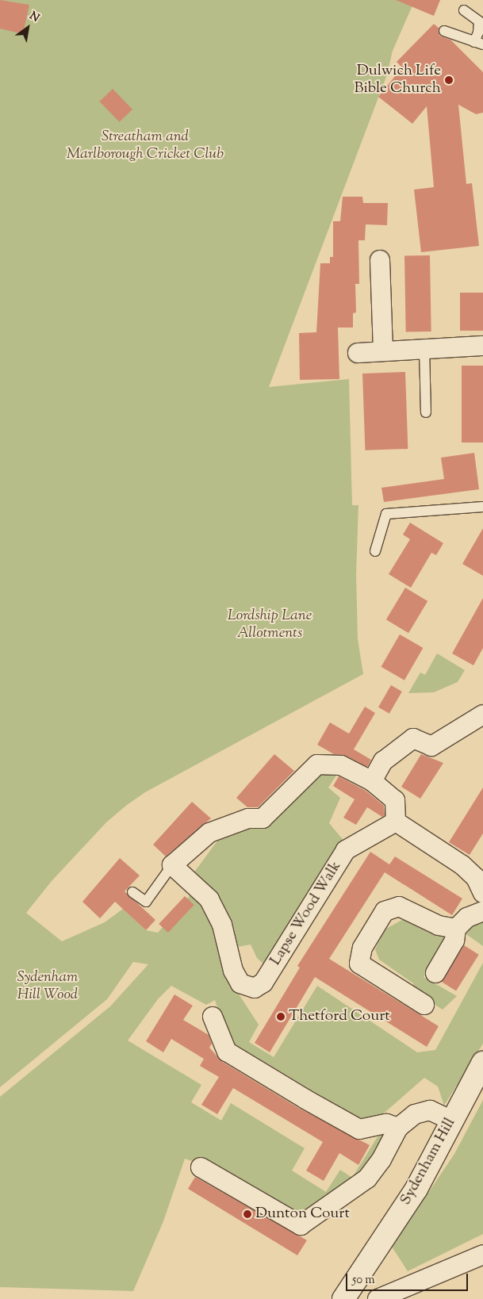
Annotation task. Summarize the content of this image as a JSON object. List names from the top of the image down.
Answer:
{
  "streets": {
    "street": ["Lapse Wood Walk", "Sydenham Hill"]
  },
  "parks": ["Streatham and Marlborough Cricket Club", "Lordship Lane Allotments", "Sydenham Hill Wood"],
  "places": ["Dulwich Life Bible Church", "Thetford Court", "Dunton Court"],
  "scale_bar": "50 m",
  "north": "top right"
}
